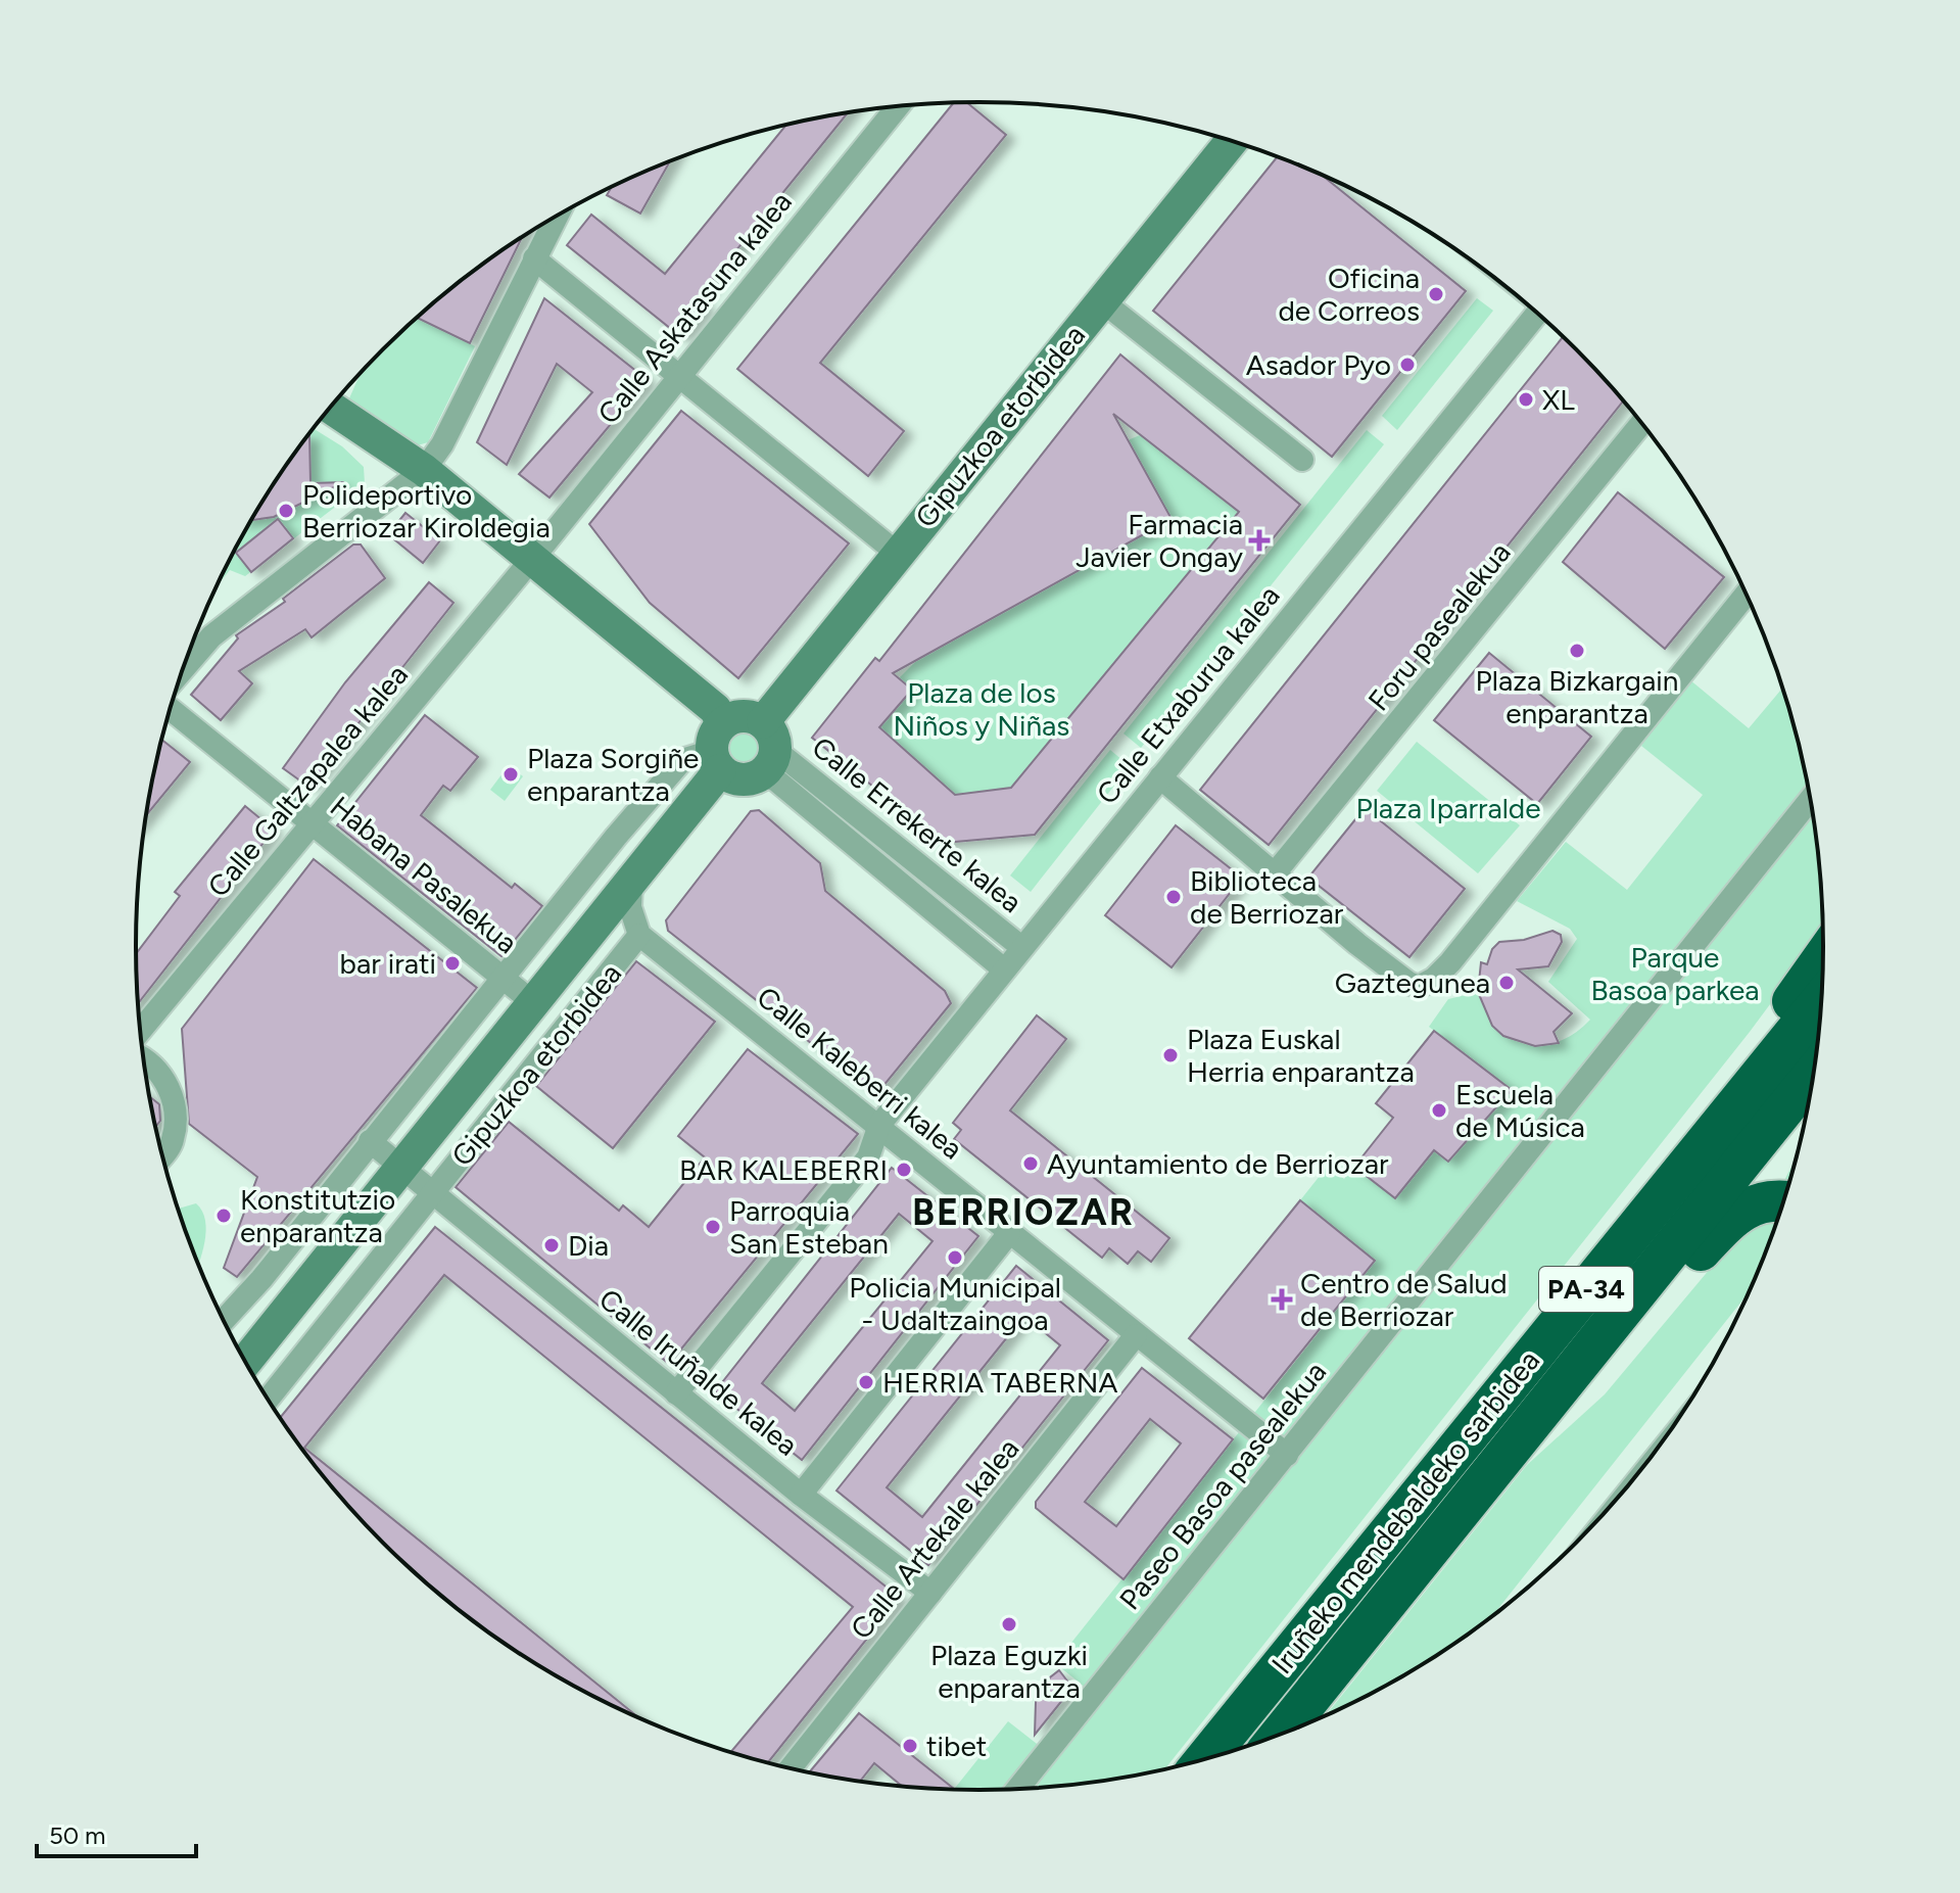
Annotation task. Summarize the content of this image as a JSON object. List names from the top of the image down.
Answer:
{
  "streets": {
    "highway": ["PA-34", "Iruñeko mendebaldeko sarbidea"],
    "main road": ["Gipuzkoa etorbidea"],
    "street": [
      "Calle Askatasuna kalea",
      "Foru pasealekua",
      "Calle Etxaburua kalea",
      "Calle Galtzapalea kalea",
      "Calle Errekerte kalea",
      "Habana Pasalekua",
      "Calle Kaleberri kalea",
      "Calle Iruñalde kalea",
      "Paseo Basoa pasealekua",
      "Calle Artekale kalea"
    ]
  },
  "crossings": [
    ["Calle Askatasuna kalea", "Calle Galtzapalea kalea"],
    ["Gipuzkoa etorbidea", "Calle Errekerte kalea"],
    ["Gipuzkoa etorbidea", "Habana Pasalekua"],
    ["Gipuzkoa etorbidea", "Calle Kaleberri kalea"],
    ["Gipuzkoa etorbidea", "Calle Iruñalde kalea"],
    ["Calle Etxaburua kalea", "Calle Errekerte kalea"],
    ["Calle Etxaburua kalea", "Calle Kaleberri kalea"],
    ["Calle Etxaburua kalea", "Calle Iruñalde kalea"],
    ["Calle Galtzapalea kalea", "Habana Pasalekua"],
    ["Calle Kaleberri kalea", "Paseo Basoa pasealekua"],
    ["Calle Kaleberri kalea", "Calle Artekale kalea"],
    ["Calle Iruñalde kalea", "Calle Artekale kalea"]
  ],
  "districts": ["BERRIOZAR"],
  "parks": ["Plaza de los Niños y Niñas", "Plaza Iparralde", "Parque Basoa parkea"],
  "places": {
    "other": [
      "Oficina de Correos",
      "Asador Pyo",
      "XL",
      "Polideportivo Berriozar Kiroldegia",
      "Plaza Bizkargain enparantza",
      "Plaza Sorgiñe enparantza",
      "Biblioteca de Berriozar",
      "bar irati",
      "Gaztegunea",
      "Plaza Euskal Herria enparantza",
      "Escuela de Música",
      "Ayuntamiento de Berriozar",
      "BAR KALEBERRI",
      "Konstitutzio enparantza",
      "Parroquia San Esteban",
      "Dia",
      "Policia Municipal - Udaltzaingoa",
      "HERRIA TABERNA",
      "Plaza Eguzki enparantza",
      "tibet"
    ],
    "health": ["Farmacia Javier Ongay", "Centro de Salud de Berriozar"]
  },
  "scale_bar": "50 m"
}
